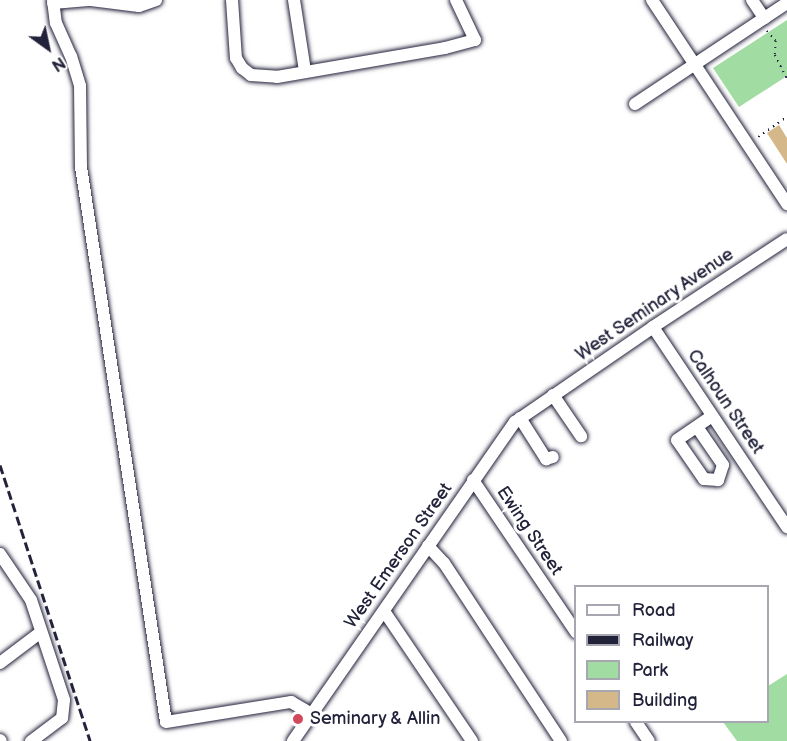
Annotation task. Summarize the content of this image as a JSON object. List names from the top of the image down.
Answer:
{
  "streets": {
    "street": [
      "West Seminary Avenue",
      "Calhoun Street",
      "Ewing Street",
      "West Emerson Street"
    ]
  },
  "crossings": [
    ["West Seminary Avenue", "Calhoun Street"],
    ["West Seminary Avenue", "West Emerson Street"],
    ["Ewing Street", "West Emerson Street"]
  ],
  "places": ["Seminary & Allin"],
  "legend": [
    "Road",
    "Railway",
    "Park",
    "Building"
  ],
  "north": "bottom right"
}
